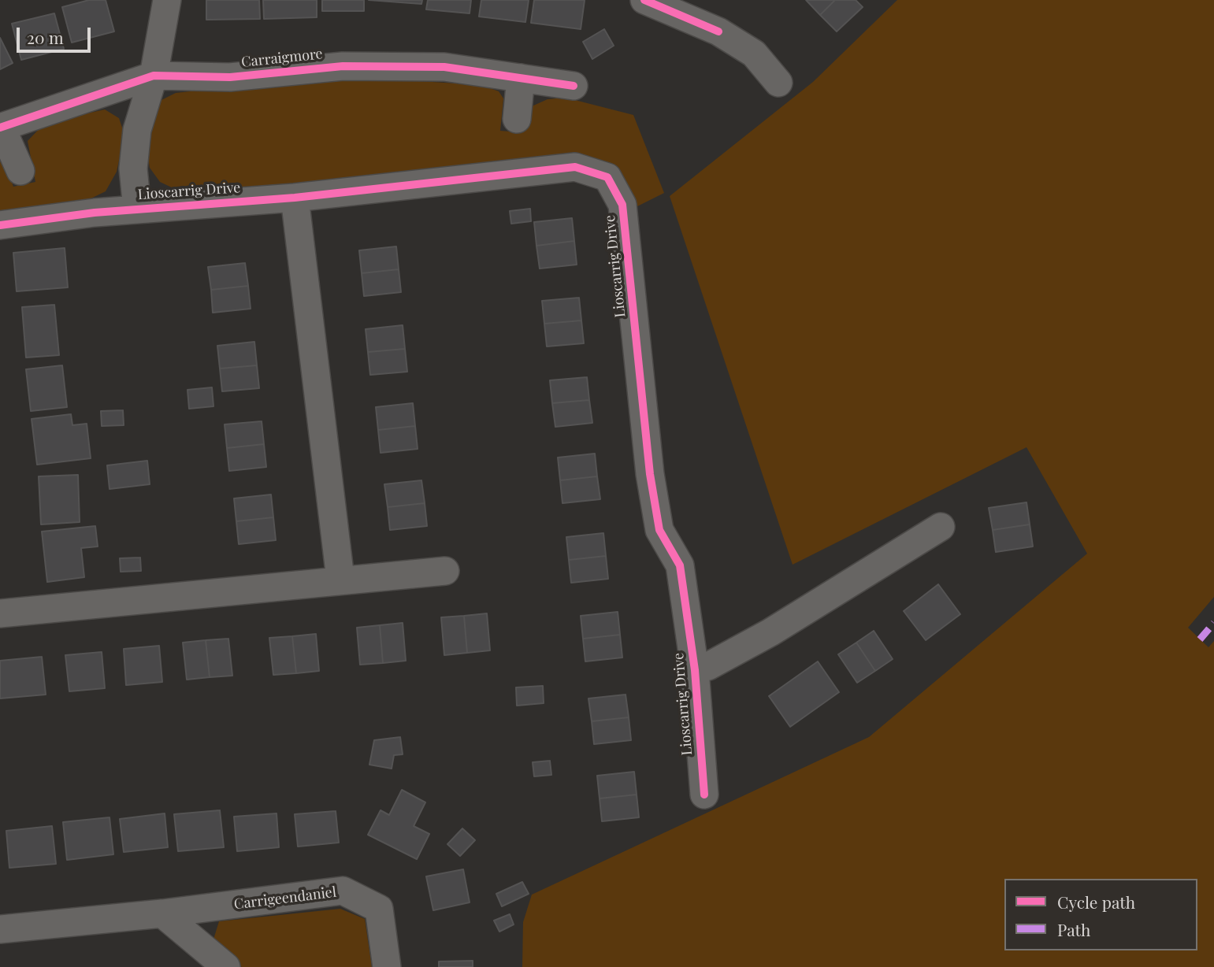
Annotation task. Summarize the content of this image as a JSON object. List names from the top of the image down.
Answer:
{
  "streets": {
    "street": ["Carraigmore", "Lioscarrig Drive", "Carrigeendaniel"]
  },
  "legend": ["Cycle path", "Path"],
  "scale_bar": "20 m"
}
